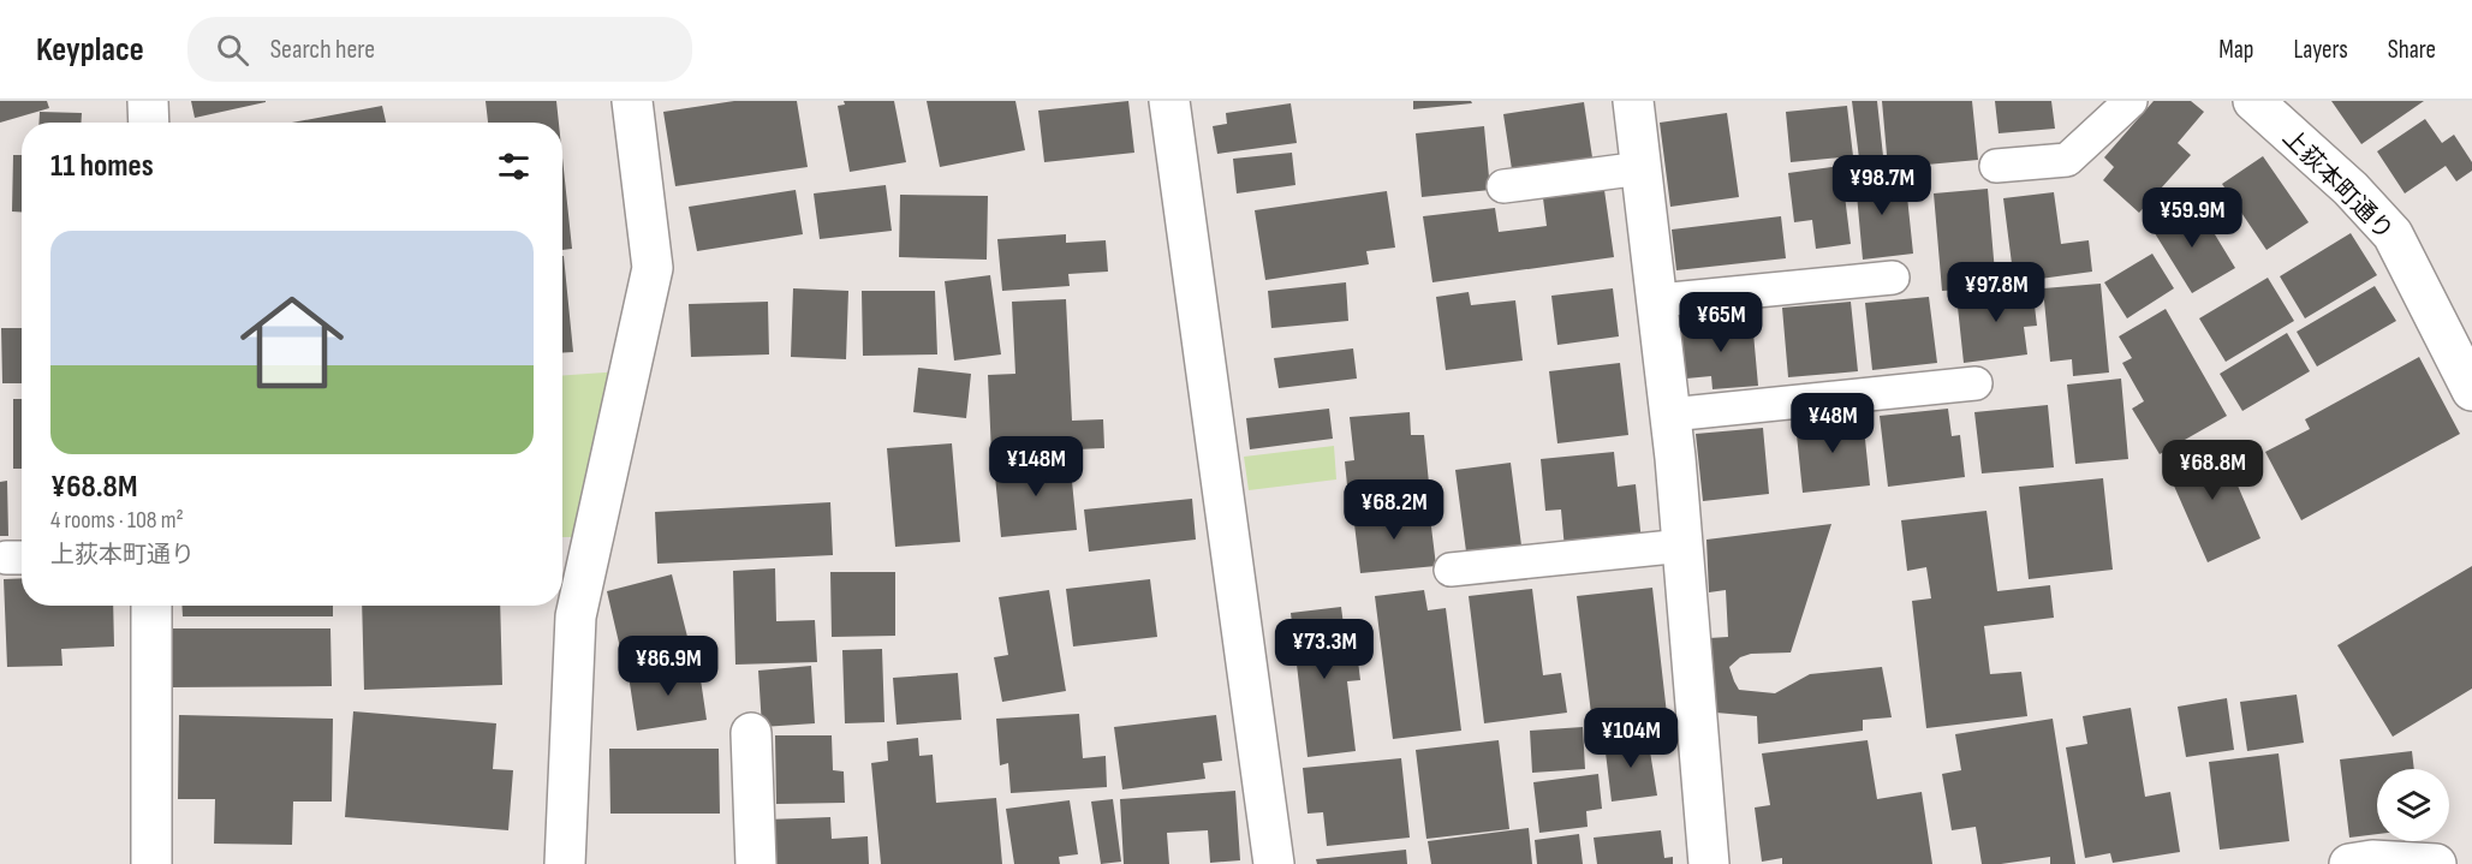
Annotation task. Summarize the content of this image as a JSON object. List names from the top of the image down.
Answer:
{
  "streets": {
    "street": ["上荻本町通り"]
  },
  "page": {
    "header": "Keyplace",
    "search": "Search here",
    "nav": ["Map", "Layers", "Share"],
    "heading": "11 homes",
    "price": [
      "¥98.7M",
      "¥59.9M",
      "¥97.8M",
      "¥65M",
      "¥48M",
      "¥148M",
      "¥68.8M",
      "¥68.2M",
      "¥73.3M",
      "¥86.9M",
      "¥104M"
    ],
    "list": [
      {
        "name": "¥68.8M",
        "note": "4 rooms · 108 m² · 上荻本町通り"
      }
    ]
  }
}
